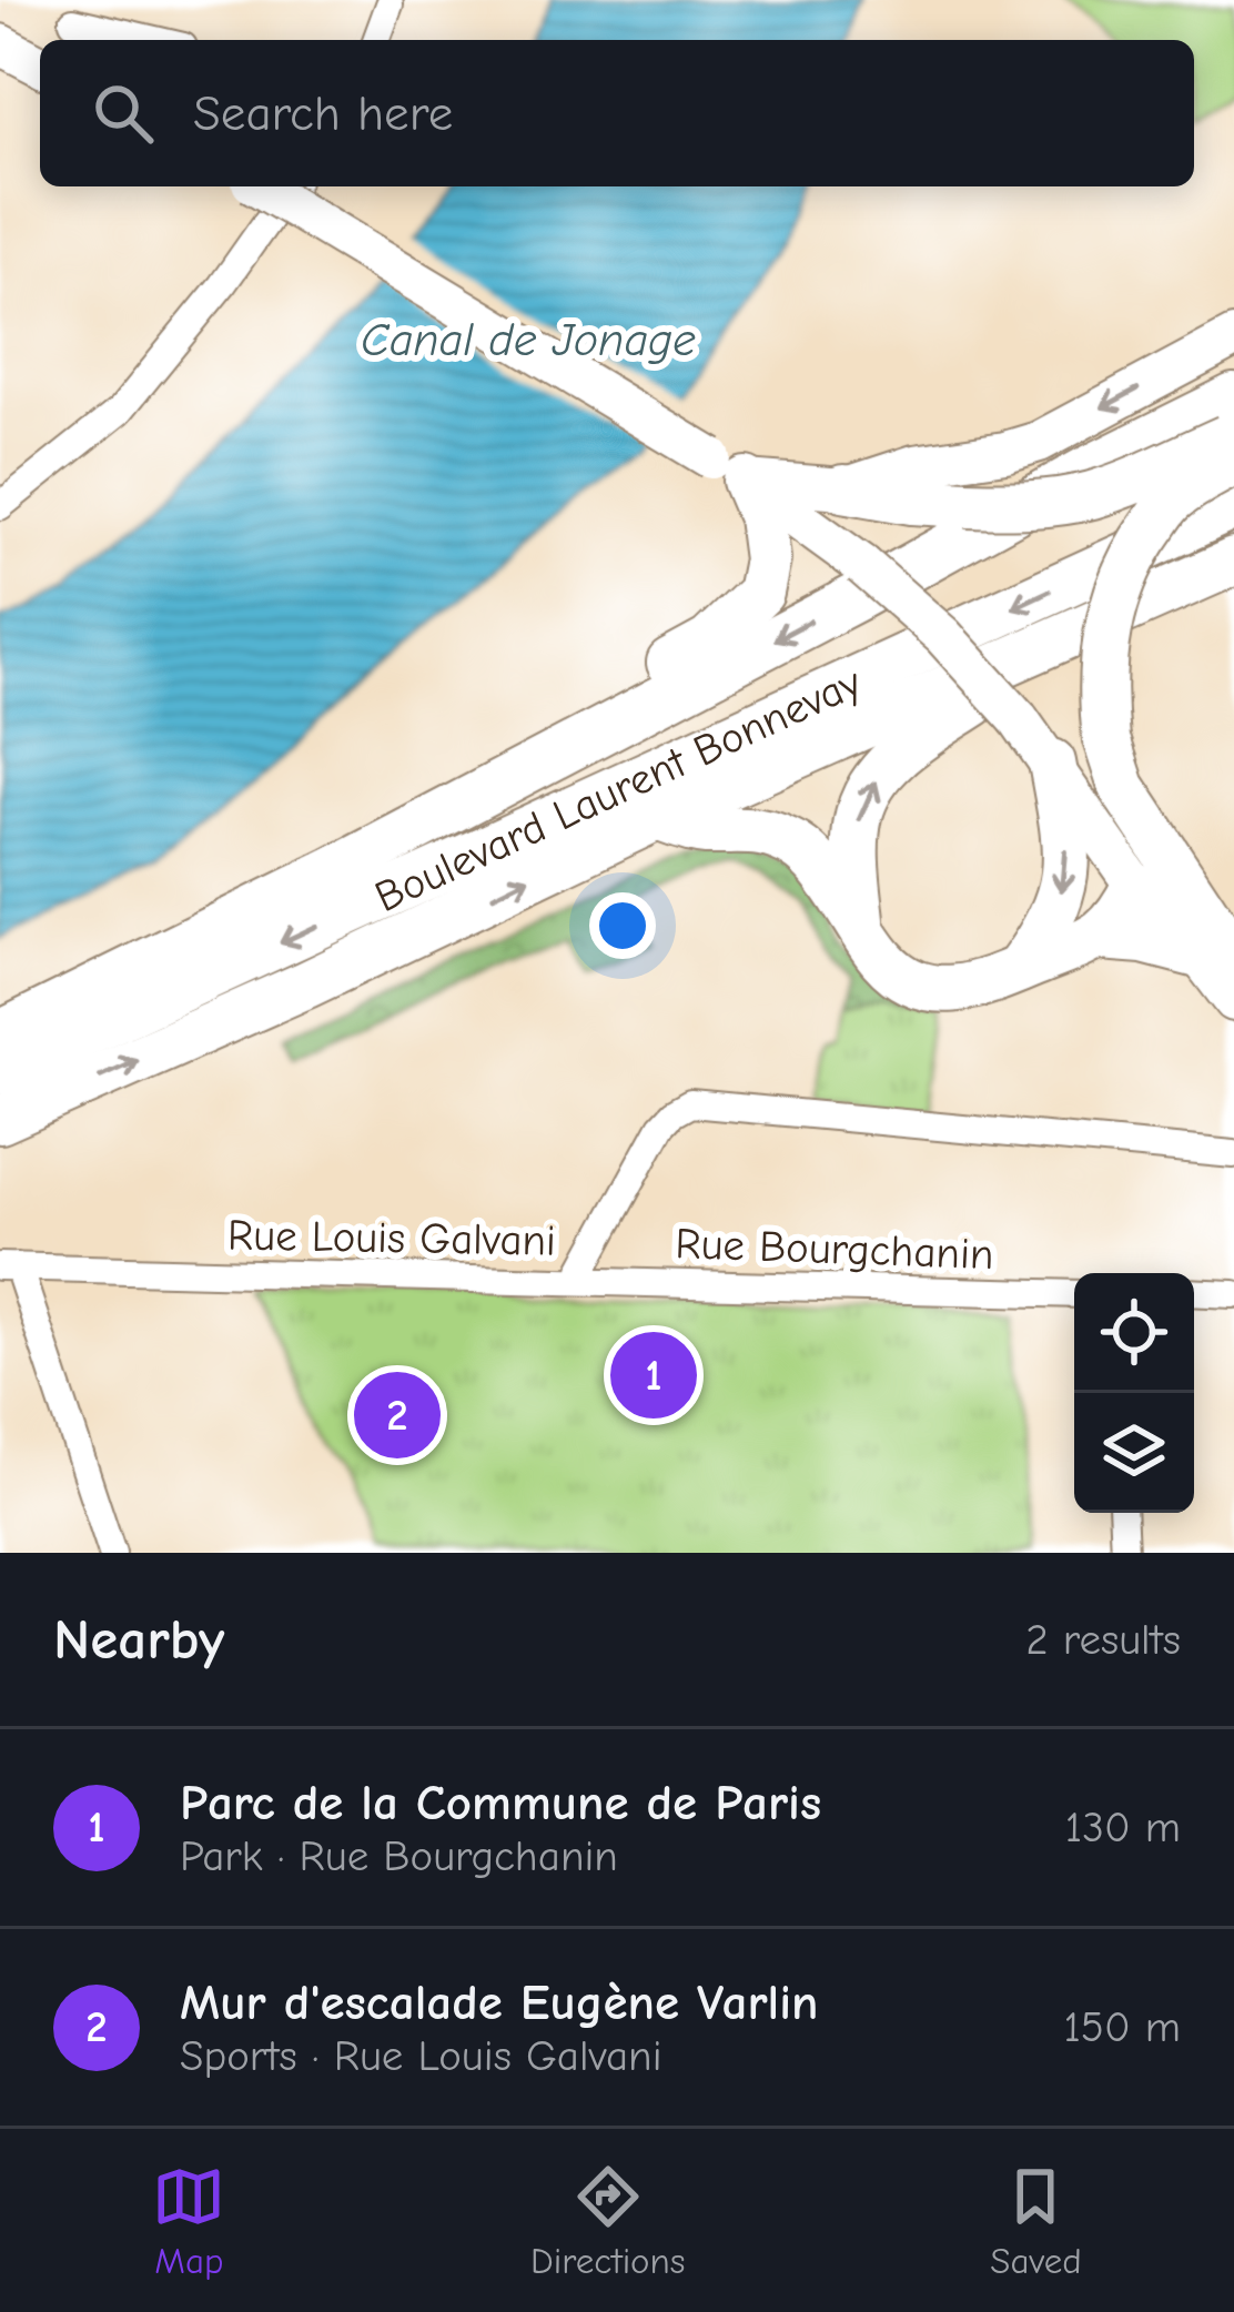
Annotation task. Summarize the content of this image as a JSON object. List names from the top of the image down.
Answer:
{
  "streets": {
    "highway": ["Boulevard Laurent Bonnevay"],
    "street": ["Rue Louis Galvani", "Rue Bourgchanin"]
  },
  "crossings": [
    ["Rue Louis Galvani", "Rue Bourgchanin"]
  ],
  "water": ["Canal de Jonage"],
  "page": {
    "search": "Search here",
    "pins": ["1", "2"],
    "heading": ["Nearby", "2 results"],
    "list": [
      {
        "mark": "1",
        "name": "Parc de la Commune de Paris",
        "note": "Park · Rue Bourgchanin",
        "value": "130 m"
      },
      {
        "mark": "2",
        "name": "Mur d'escalade Eugène Varlin",
        "note": "Sports · Rue Louis Galvani",
        "value": "150 m"
      }
    ],
    "nav": ["Map", "Directions", "Saved"]
  }
}
